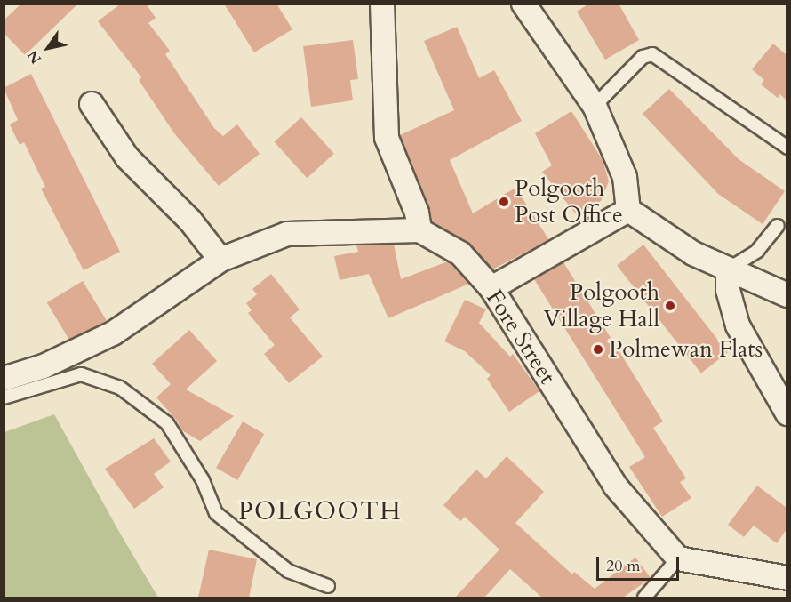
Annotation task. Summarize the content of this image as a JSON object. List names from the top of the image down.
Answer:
{
  "streets": {
    "street": ["Fore Street"]
  },
  "districts": ["POLGOOTH"],
  "places": ["Polgooth Post Office", "Polgooth Village Hall", "Polmewan Flats"],
  "scale_bar": "20 m",
  "north": "bottom left"
}
